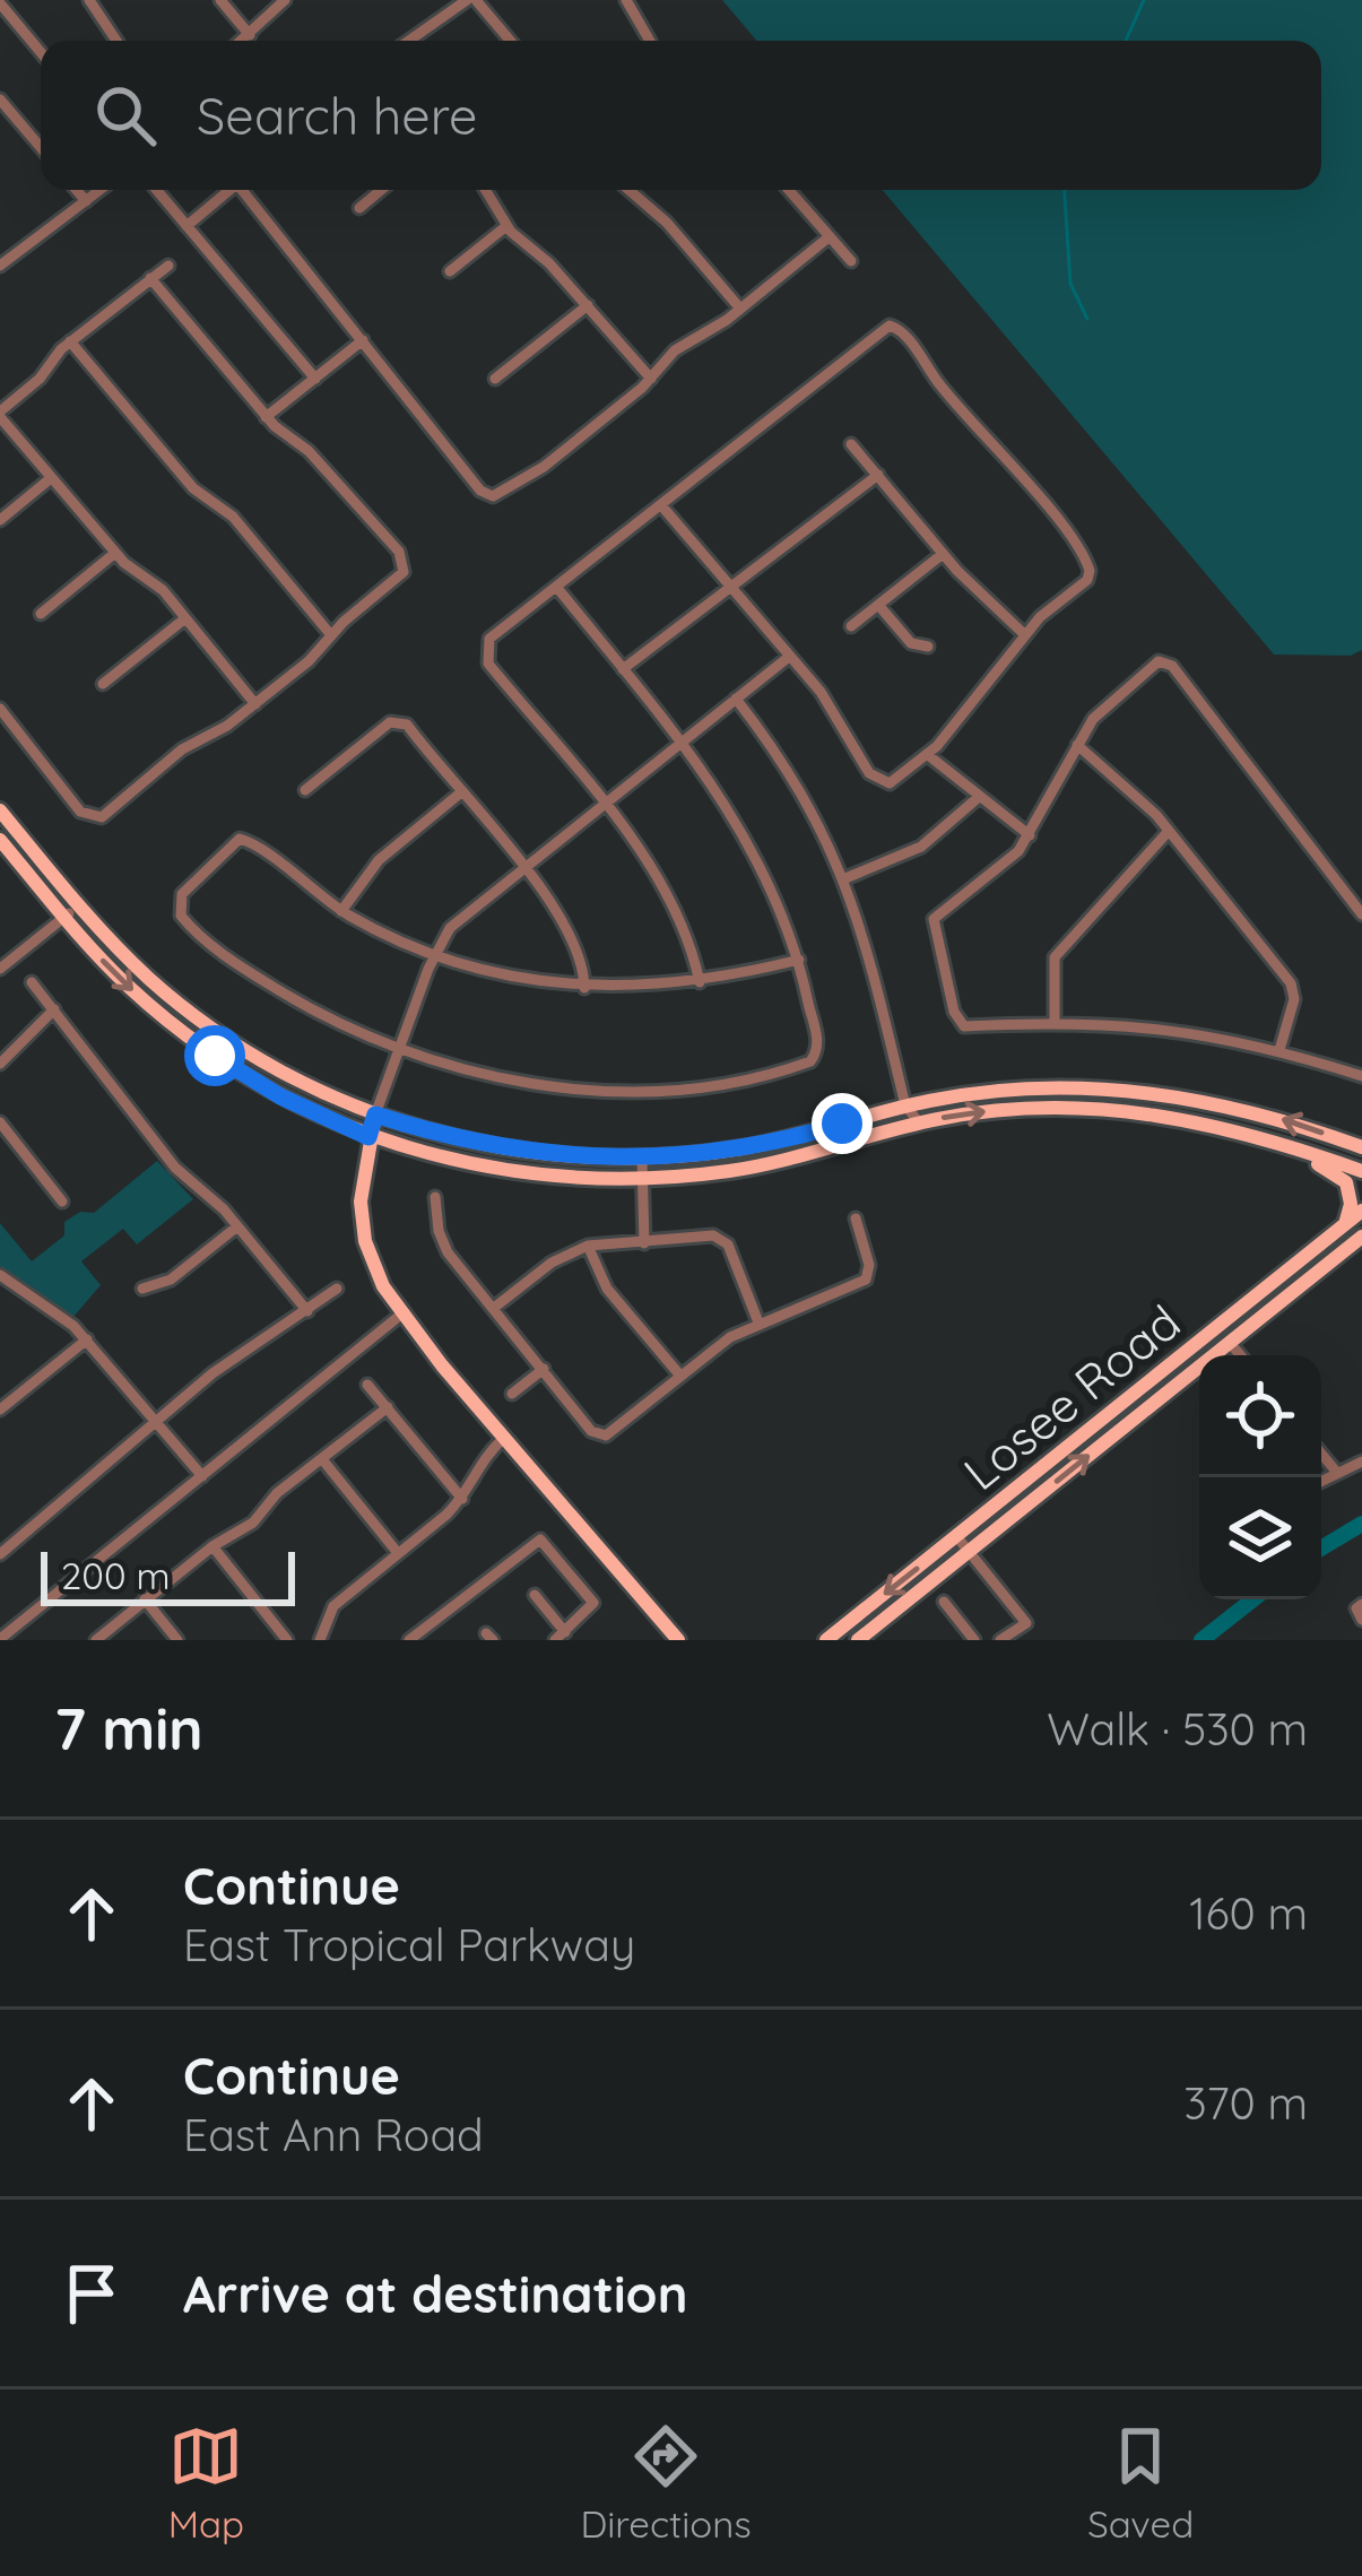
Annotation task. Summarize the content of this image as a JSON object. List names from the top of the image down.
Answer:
{
  "streets": {
    "main road": ["Losee Road"]
  },
  "scale_bar": "200 m",
  "page": {
    "search": "Search here",
    "scale": "200 m",
    "heading": ["7 min", "Walk · 530 m"],
    "list": [
      ["Continue", "East Tropical Parkway", "160 m"],
      ["Continue", "East Ann Road", "370 m"],
      "Arrive at destination"
    ],
    "nav": ["Map", "Directions", "Saved"]
  }
}
